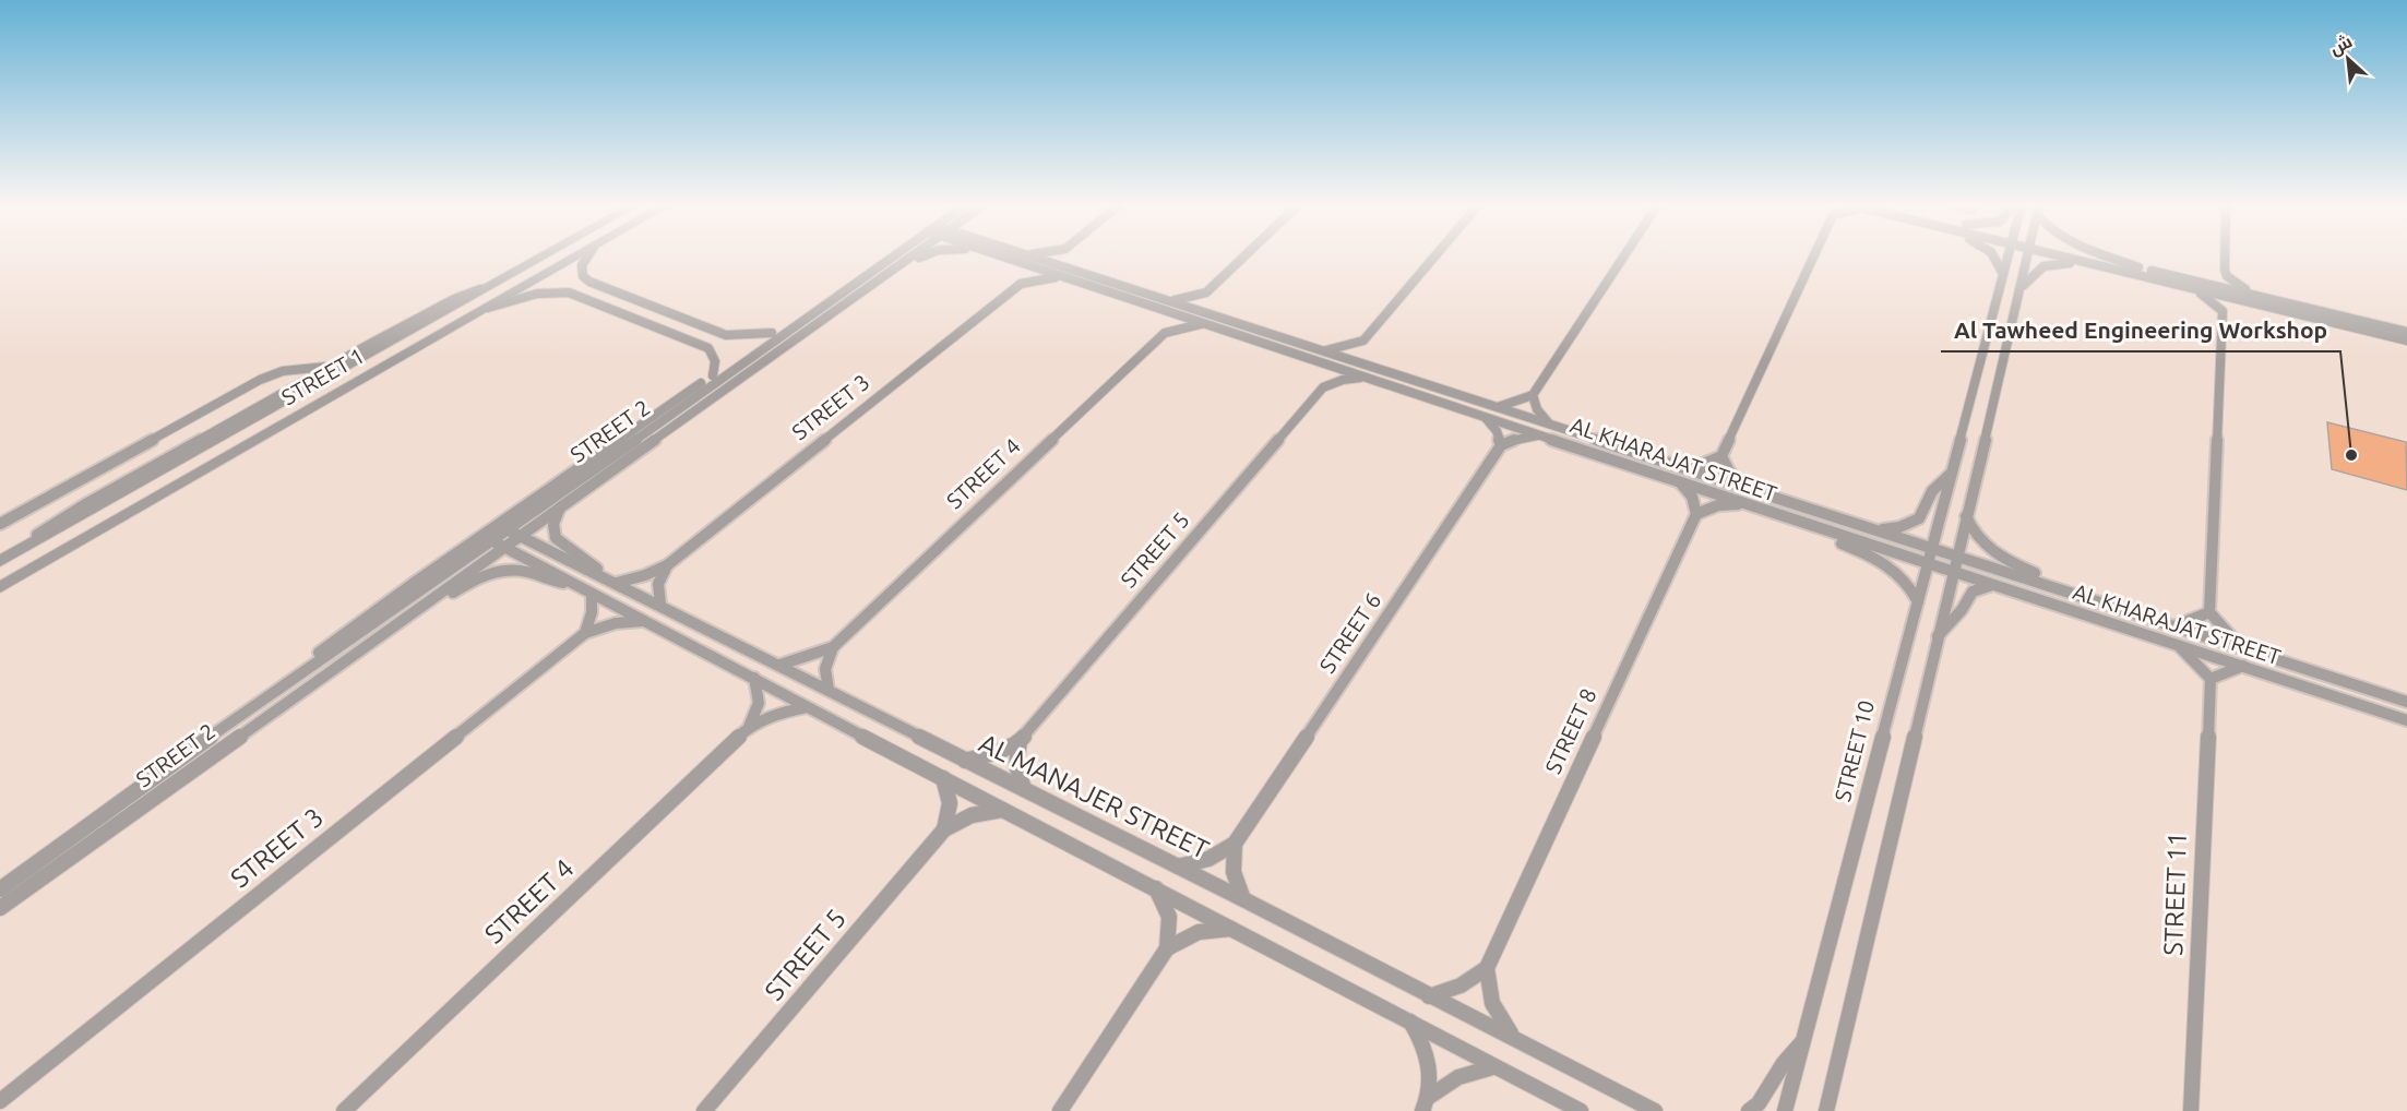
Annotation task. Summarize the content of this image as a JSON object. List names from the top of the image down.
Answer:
{
  "streets": {
    "street": [
      "STREET 1",
      "STREET 3",
      "STREET 2",
      "AL KHARAJAT STREET",
      "STREET 4",
      "STREET 5",
      "STREET 6",
      "STREET 8",
      "STREET 10",
      "AL MANAJER STREET",
      "STREET 11"
    ]
  },
  "crossings": [
    ["STREET 3", "AL KHARAJAT STREET"],
    ["STREET 3", "AL MANAJER STREET"],
    ["STREET 2", "AL MANAJER STREET"],
    ["AL KHARAJAT STREET", "STREET 10"],
    ["STREET 4", "AL MANAJER STREET"],
    ["STREET 5", "AL MANAJER STREET"],
    ["STREET 6", "AL MANAJER STREET"]
  ],
  "places": ["Al Tawheed Engineering Workshop"],
  "north": "top left"
}
